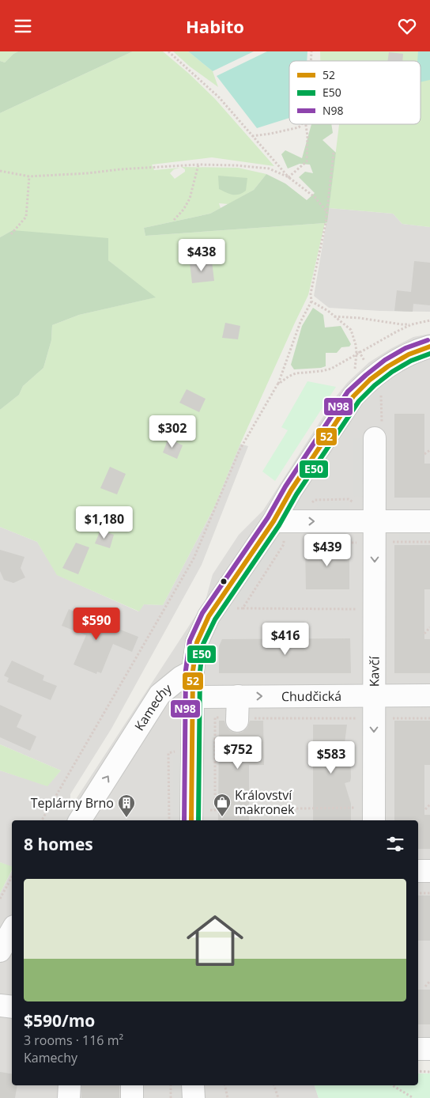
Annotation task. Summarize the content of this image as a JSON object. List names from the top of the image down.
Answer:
{
  "streets": {
    "street": ["Kavčí", "Chudčická", "Kamechy"]
  },
  "crossings": [
    ["Kavčí", "Chudčická"]
  ],
  "one_way": ["Kamechy"],
  "places": {
    "shop": ["Království makronek"],
    "building": ["Teplárny Brno"]
  },
  "lines": ["transit line N98", "transit line 52", "transit line E50"],
  "legend": ["52", "E50", "N98"],
  "page": {
    "header": "Habito",
    "price": [
      "$438",
      "$302",
      "$1,180",
      "$439",
      "$590",
      "$416",
      "$752",
      "$583"
    ],
    "heading": "8 homes",
    "list": [
      {
        "name": "$590/mo",
        "note": "3 rooms · 116 m² · Kamechy"
      }
    ]
  }
}
